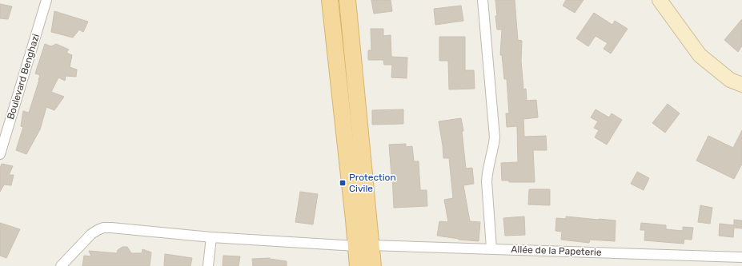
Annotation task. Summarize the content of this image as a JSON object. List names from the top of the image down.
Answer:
{
  "streets": {
    "street": ["Boulevard Benghazi", "Allée de la Papeterie"]
  },
  "places": {
    "transit": ["Protection Civile"]
  }
}
